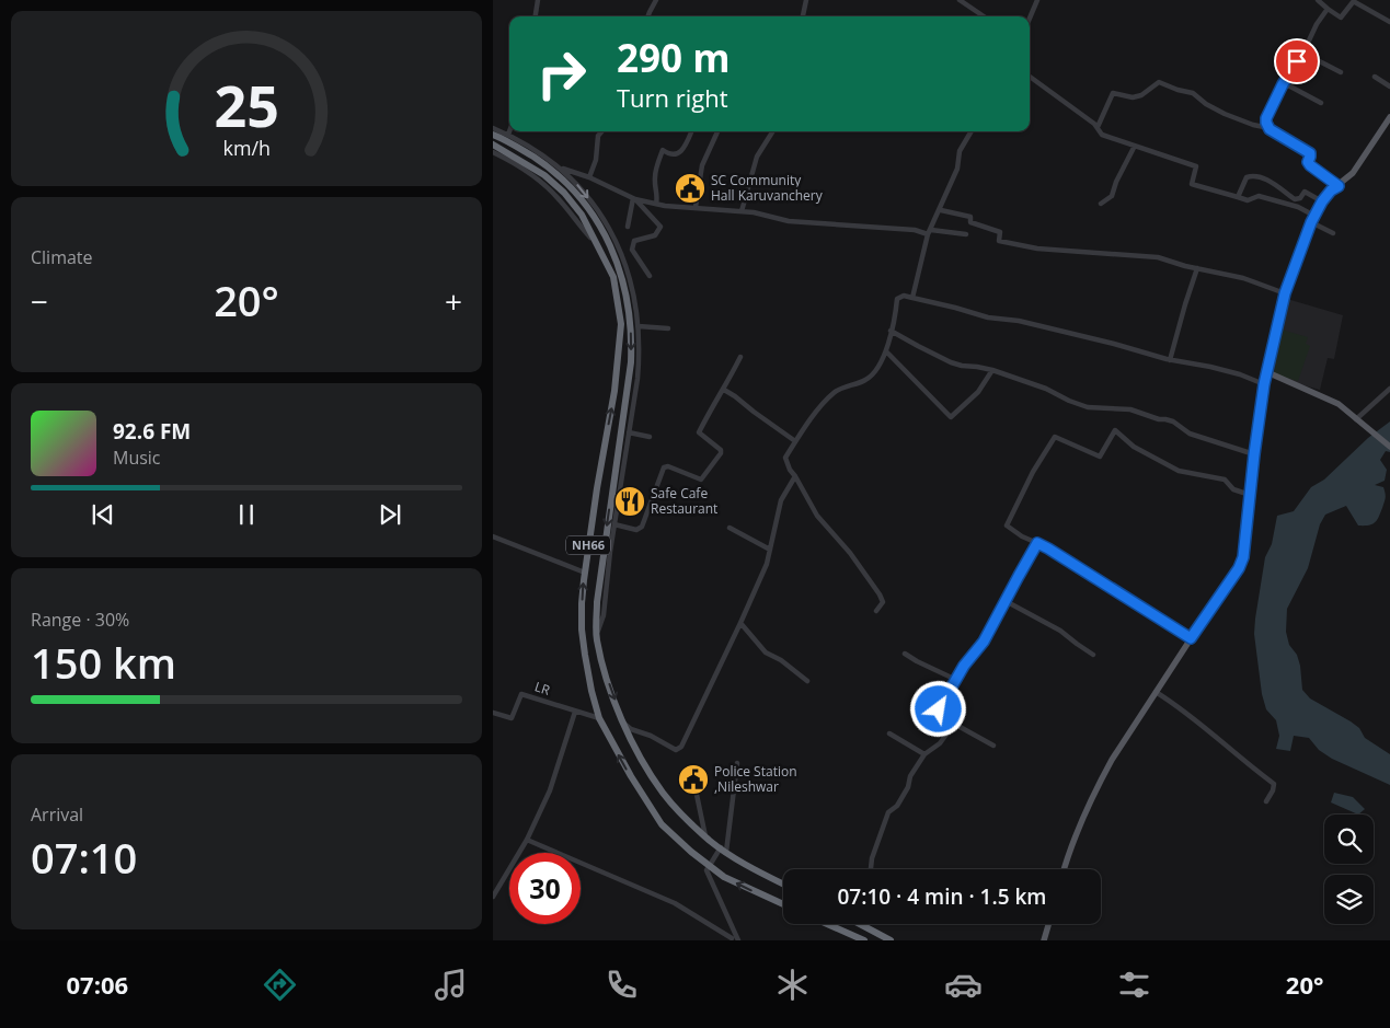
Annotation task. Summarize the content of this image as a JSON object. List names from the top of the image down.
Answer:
{
  "streets": {
    "highway": ["NH66"],
    "street": ["LR"]
  },
  "crossings": [
    ["NH66", "LR"]
  ],
  "places": {
    "public building": ["SC Community Hall Karuvanchery", "Police Station ,Nileshwar"],
    "restaurant": ["Safe Cafe Restaurant"]
  },
  "page": {
    "turn": ["290 m", "Turn right"],
    "tile": [
      "Climate",
      ["Range · 30%", "150 km"],
      ["Arrival", "07:10"]
    ],
    "heat": ["−", "20°", "+"],
    "song": ["92.6 FM", "Music"],
    "limit": "30",
    "trip": "07:10 · 4 min · 1.5 km",
    "tabs": ["07:06", "20°"],
    "gauge": ["25", "km/h"]
  }
}
